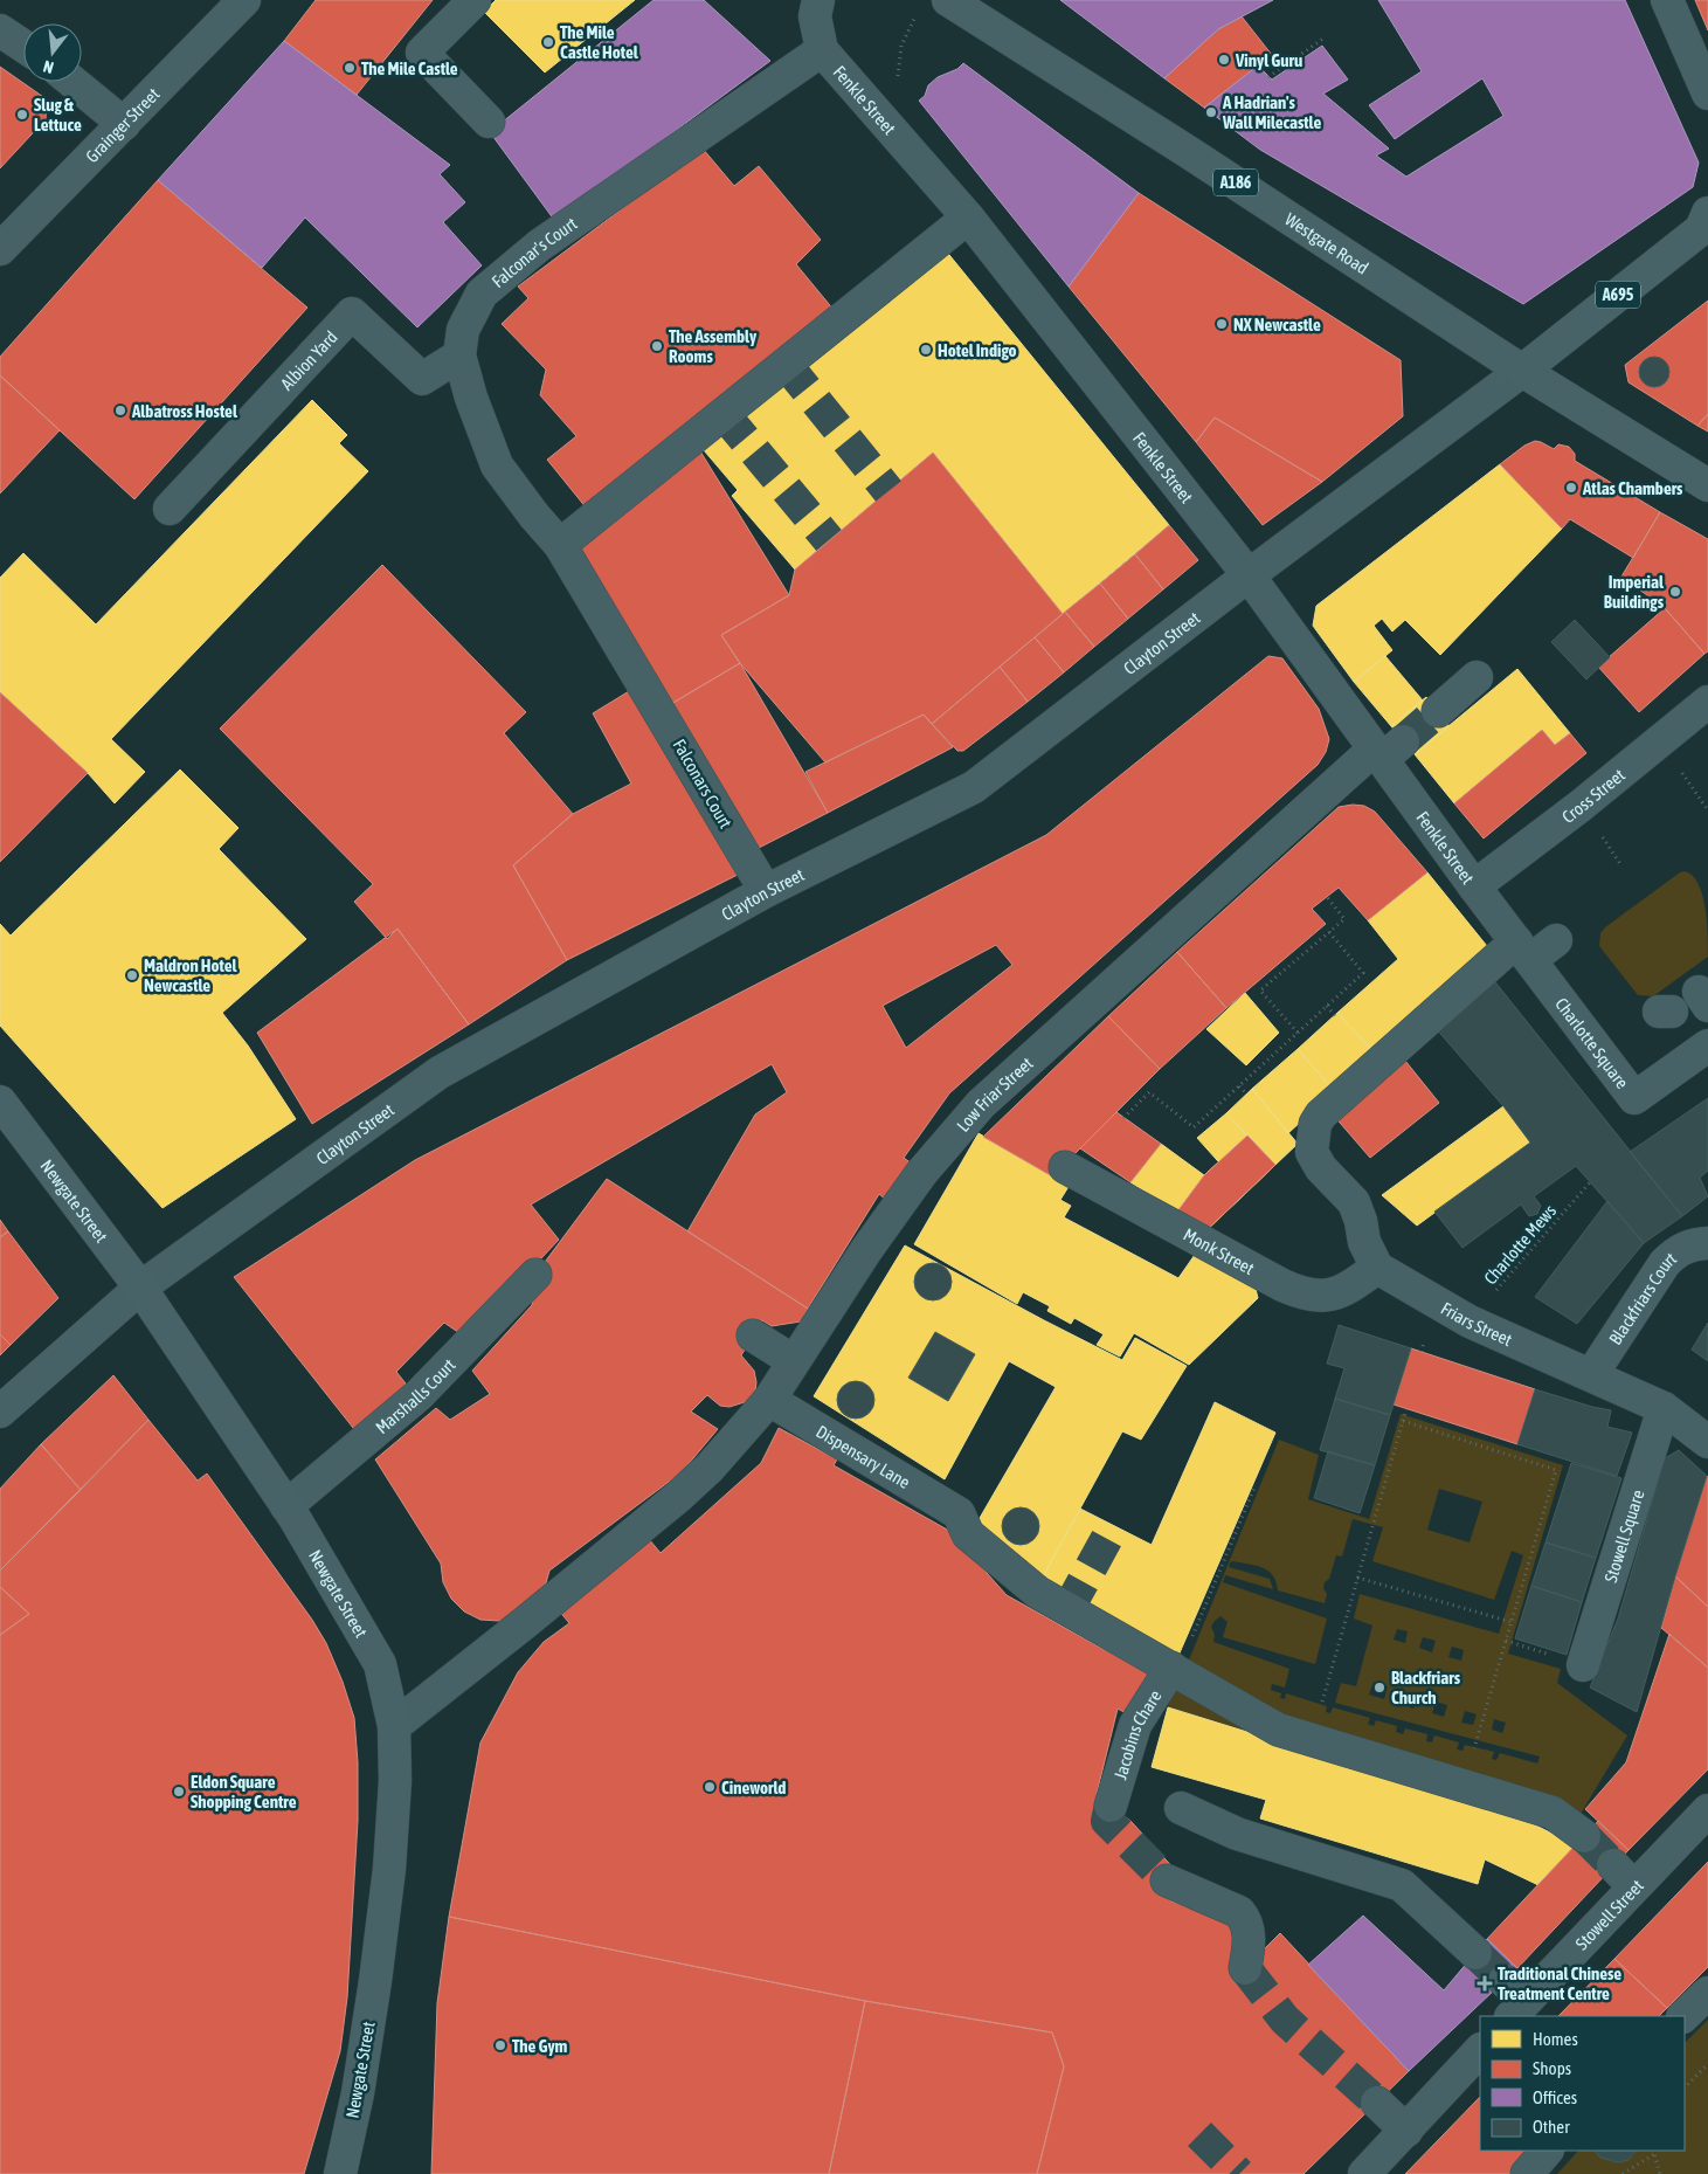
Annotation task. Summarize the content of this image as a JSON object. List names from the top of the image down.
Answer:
{
  "streets": {
    "main road": [
      "A186",
      "Westgate Road",
      "A695",
      "Newgate Street"
    ],
    "street": [
      "Fenkle Street",
      "Grainger Street",
      "Falconar's Court",
      "Albion Yard",
      "Clayton Street",
      "Falconars Court",
      "Cross Street",
      "Charlotte Square",
      "Low Friar Street",
      "Monk Street",
      "Blackfriars Court",
      "Friars Street",
      "Marshalls Court",
      "Dispensary Lane",
      "Stowell Square",
      "Jacobins Chare",
      "Stowell Street"
    ],
    "path": ["Charlotte Mews"]
  },
  "crossings": [
    ["Fenkle Street", "Falconar's Court"],
    ["Fenkle Street", "Clayton Street"],
    ["Fenkle Street", "Cross Street"],
    ["Fenkle Street", "Charlotte Square"],
    ["Fenkle Street", "Low Friar Street"],
    ["Westgate Road", "A695"],
    ["Westgate Road", "Clayton Street"],
    ["Falconar's Court", "Albion Yard"],
    ["Falconar's Court", "Falconars Court"],
    ["A695", "Clayton Street"],
    ["Clayton Street", "Falconars Court"],
    ["Clayton Street", "Newgate Street"],
    ["Low Friar Street", "Newgate Street"],
    ["Low Friar Street", "Dispensary Lane"],
    ["Newgate Street", "Marshalls Court"],
    ["Charlotte Mews", "Friars Street"],
    ["Monk Street", "Friars Street"],
    ["Blackfriars Court", "Friars Street"],
    ["Friars Street", "Stowell Square"],
    ["Dispensary Lane", "Jacobins Chare"]
  ],
  "places": {
    "other": [
      "The Mile Castle Hotel",
      "Vinyl Guru",
      "The Mile Castle",
      "A Hadrian's Wall Milecastle",
      "Slug & Lettuce",
      "NX Newcastle",
      "The Assembly Rooms",
      "Hotel Indigo",
      "Albatross Hostel",
      "Atlas Chambers",
      "Imperial Buildings",
      "Maldron Hotel Newcastle",
      "Blackfriars Church",
      "Cineworld",
      "Eldon Square Shopping Centre",
      "The Gym"
    ],
    "health": ["Traditional Chinese Treatment Centre"]
  },
  "legend": [
    "Homes",
    "Shops",
    "Offices",
    "Other"
  ],
  "north": "bottom"
}
